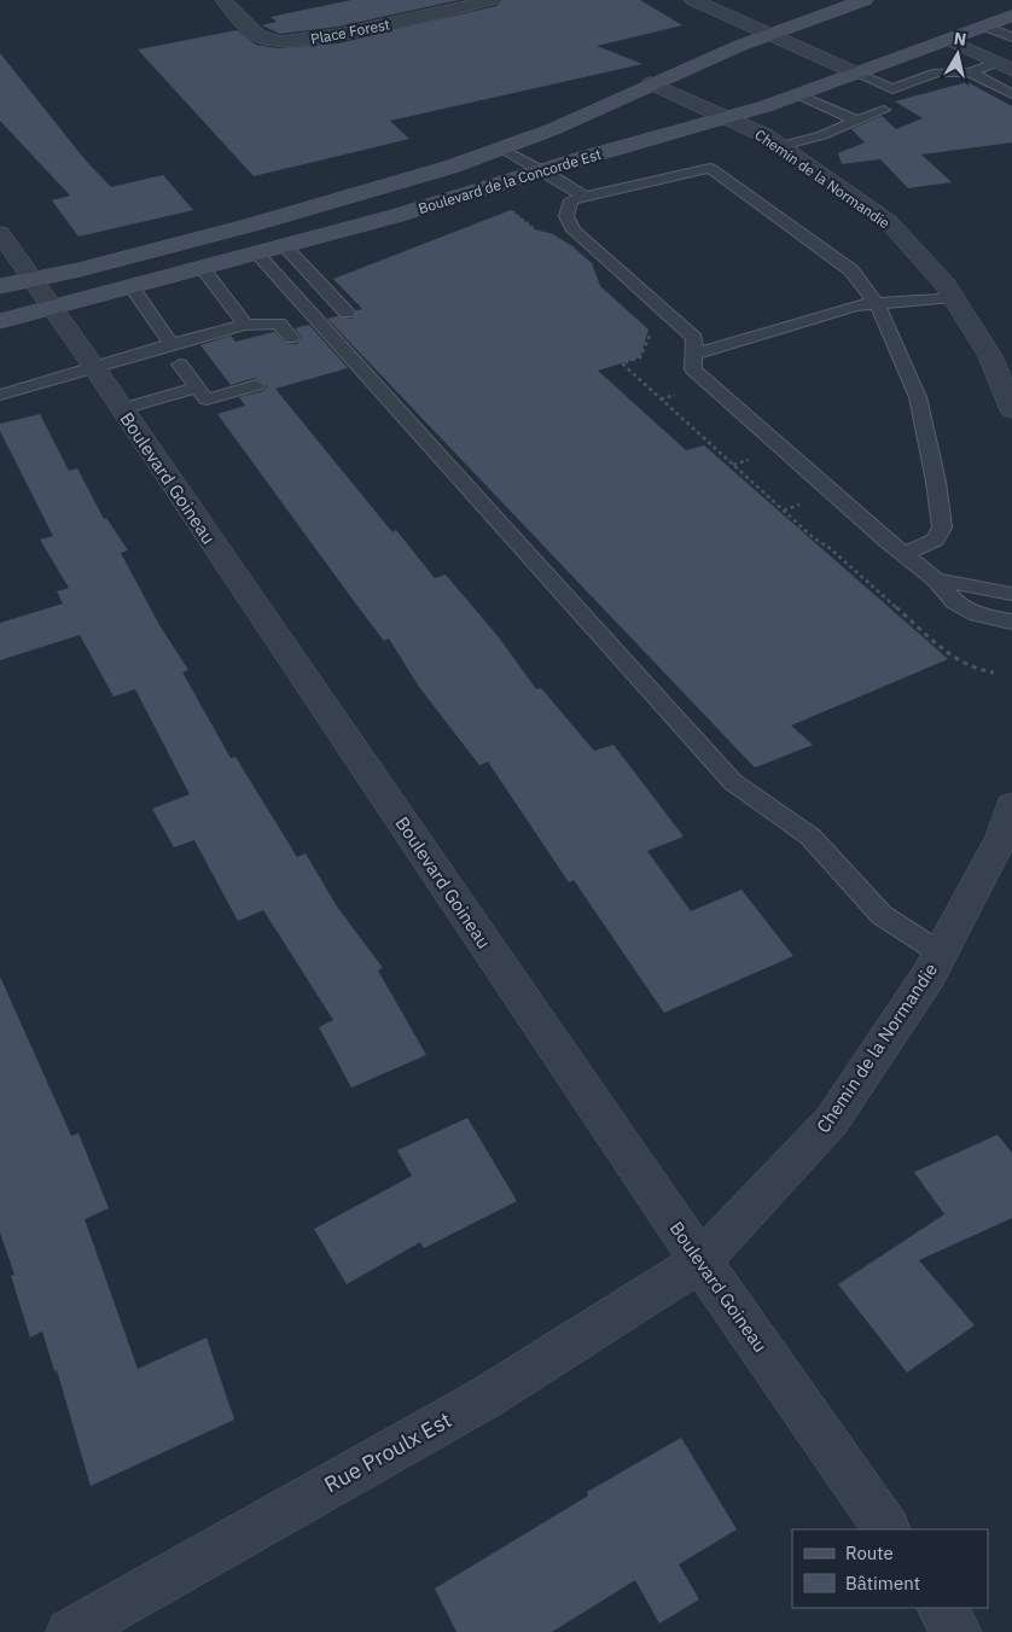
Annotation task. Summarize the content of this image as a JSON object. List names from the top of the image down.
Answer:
{
  "streets": {
    "street": [
      "Place Forest",
      "Chemin de la Normandie",
      "Boulevard de la Concorde Est",
      "Boulevard Goineau",
      "Rue Proulx Est"
    ]
  },
  "crossings": [
    ["Chemin de la Normandie", "Boulevard de la Concorde Est"],
    ["Chemin de la Normandie", "Boulevard Goineau"],
    ["Chemin de la Normandie", "Rue Proulx Est"],
    ["Boulevard de la Concorde Est", "Boulevard Goineau"],
    ["Boulevard Goineau", "Rue Proulx Est"]
  ],
  "legend": ["Route", "Bâtiment"],
  "north": "top"
}
